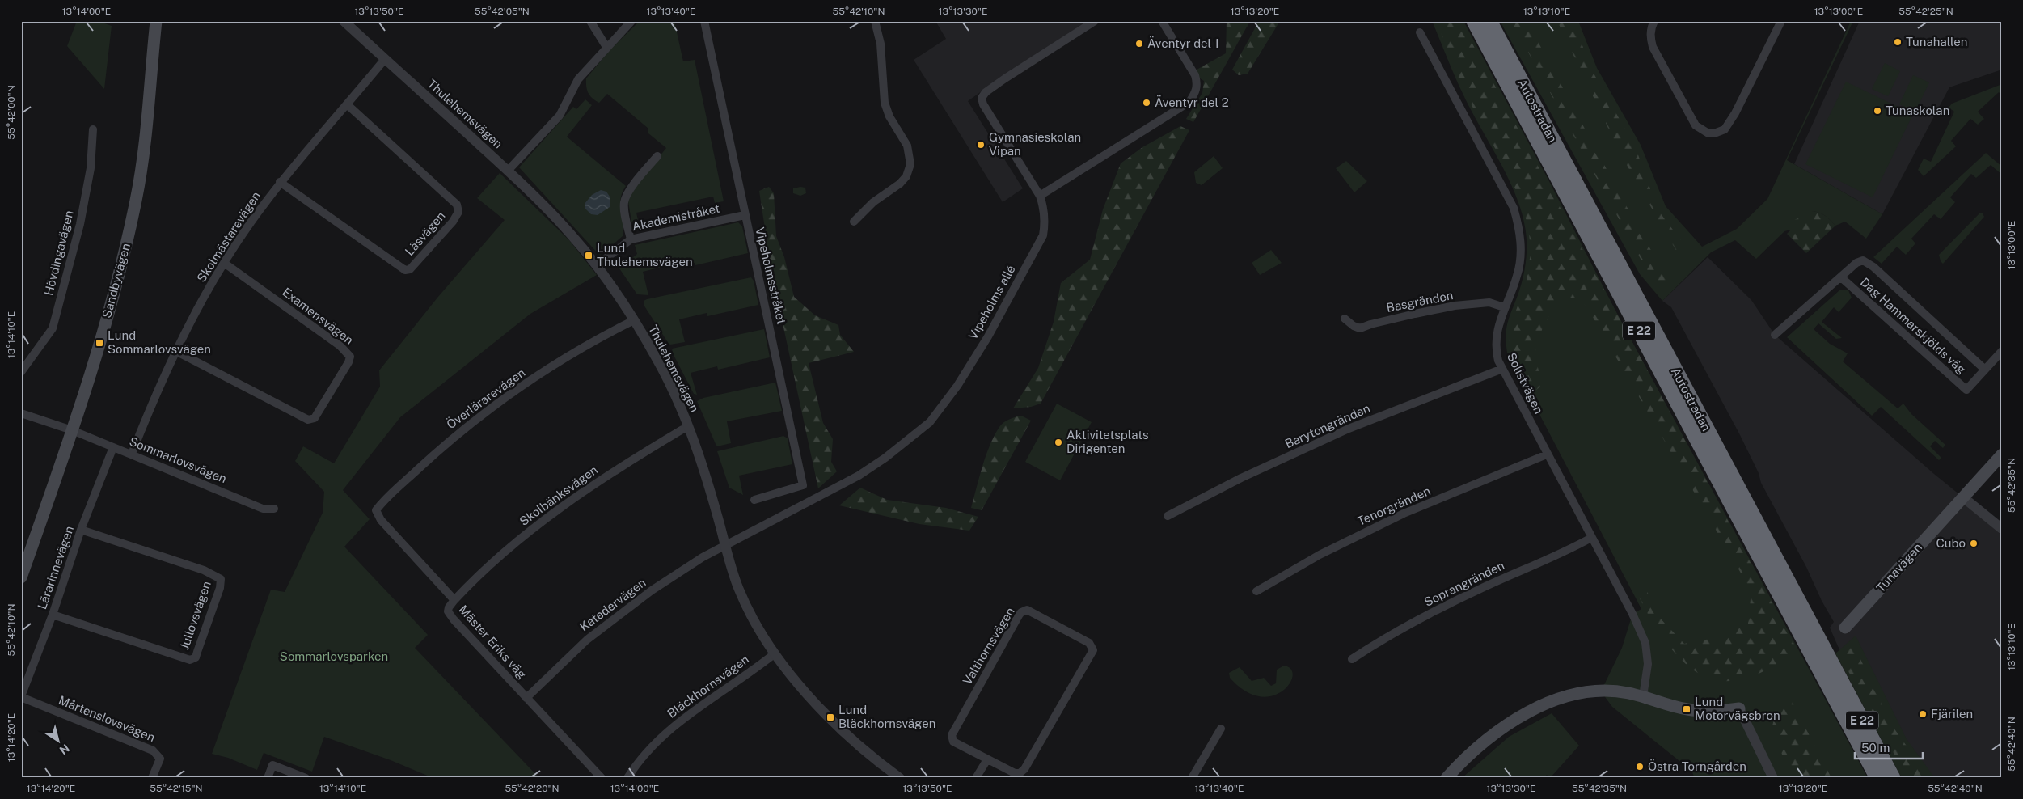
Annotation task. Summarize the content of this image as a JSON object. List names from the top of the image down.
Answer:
{
  "streets": {
    "highway": ["Autostradan", "E 22"],
    "main road": ["Sandbyvägen", "Tunavägen"],
    "street": [
      "Thulehemsvägen",
      "Akademistråket",
      "Läsvägen",
      "Skolmästarevägen",
      "Hövdingavägen",
      "Vipeholmsstråket",
      "Basgränden",
      "Vipeholms allé",
      "Examensvägen",
      "Dag Hammarskjölds väg",
      "Solistvägen",
      "Överlärarevägen",
      "Barytongränden",
      "Sommarlovsvägen",
      "Skolbänksvägen",
      "Tenorgränden",
      "Lärarinnevägen",
      "Soprangränden",
      "Katedervägen",
      "Jullovsvägen",
      "Mäster Eriks väg",
      "Valthornsvägen",
      "Bläckhornsvägen",
      "Mårtenslovsvägen"
    ]
  },
  "crossings": [
    ["Thulehemsvägen", "Akademistråket"],
    ["Thulehemsvägen", "Skolmästarevägen"],
    ["Thulehemsvägen", "Vipeholms allé"],
    ["Thulehemsvägen", "Överlärarevägen"],
    ["Thulehemsvägen", "Skolbänksvägen"],
    ["Thulehemsvägen", "Katedervägen"],
    ["Thulehemsvägen", "Bläckhornsvägen"],
    ["Akademistråket", "Vipeholmsstråket"],
    ["Läsvägen", "Skolmästarevägen"],
    ["Skolmästarevägen", "Examensvägen"],
    ["Skolmästarevägen", "Sommarlovsvägen"],
    ["Sandbyvägen", "Sommarlovsvägen"],
    ["Basgränden", "Solistvägen"],
    ["Vipeholms allé", "Katedervägen"],
    ["Solistvägen", "Barytongränden"],
    ["Solistvägen", "Tenorgränden"],
    ["Solistvägen", "Soprangränden"],
    ["Överlärarevägen", "Mäster Eriks väg"],
    ["Sommarlovsvägen", "Lärarinnevägen"],
    ["Skolbänksvägen", "Mäster Eriks väg"],
    ["Lärarinnevägen", "Jullovsvägen"],
    ["Lärarinnevägen", "Mårtenslovsvägen"],
    ["Katedervägen", "Mäster Eriks väg"]
  ],
  "parks": ["Sommarlovsparken"],
  "places": {
    "other": [
      "Tunahallen",
      "Äventyr del 1",
      "Äventyr del 2",
      "Tunaskolan",
      "Gymnasieskolan Vipan",
      "Aktivitetsplats Dirigenten",
      "Cubo",
      "Fjärilen",
      "Östra Torngården"
    ],
    "transit": [
      "Lund Thulehemsvägen",
      "Lund Sommarlovsvägen",
      "Lund Motorvägsbron",
      "Lund Bläckhornsvägen"
    ]
  },
  "scale_bar": "50 m",
  "north": "bottom right",
  "coordinates": [
    "13°14'00\"E",
    "13°13'50\"E",
    "55°42'05\"N",
    "13°13'40\"E",
    "55°42'10\"N",
    "13°13'30\"E",
    "13°13'20\"E",
    "13°13'10\"E",
    "13°13'00\"E",
    "55°42'25\"N",
    "55°42'00\"N",
    "13°14'10\"E",
    "55°42'35\"N",
    "13°14'20\"E",
    "55°42'40\"N",
    "55°42'15\"N",
    "55°42'20\"N"
  ]
}
